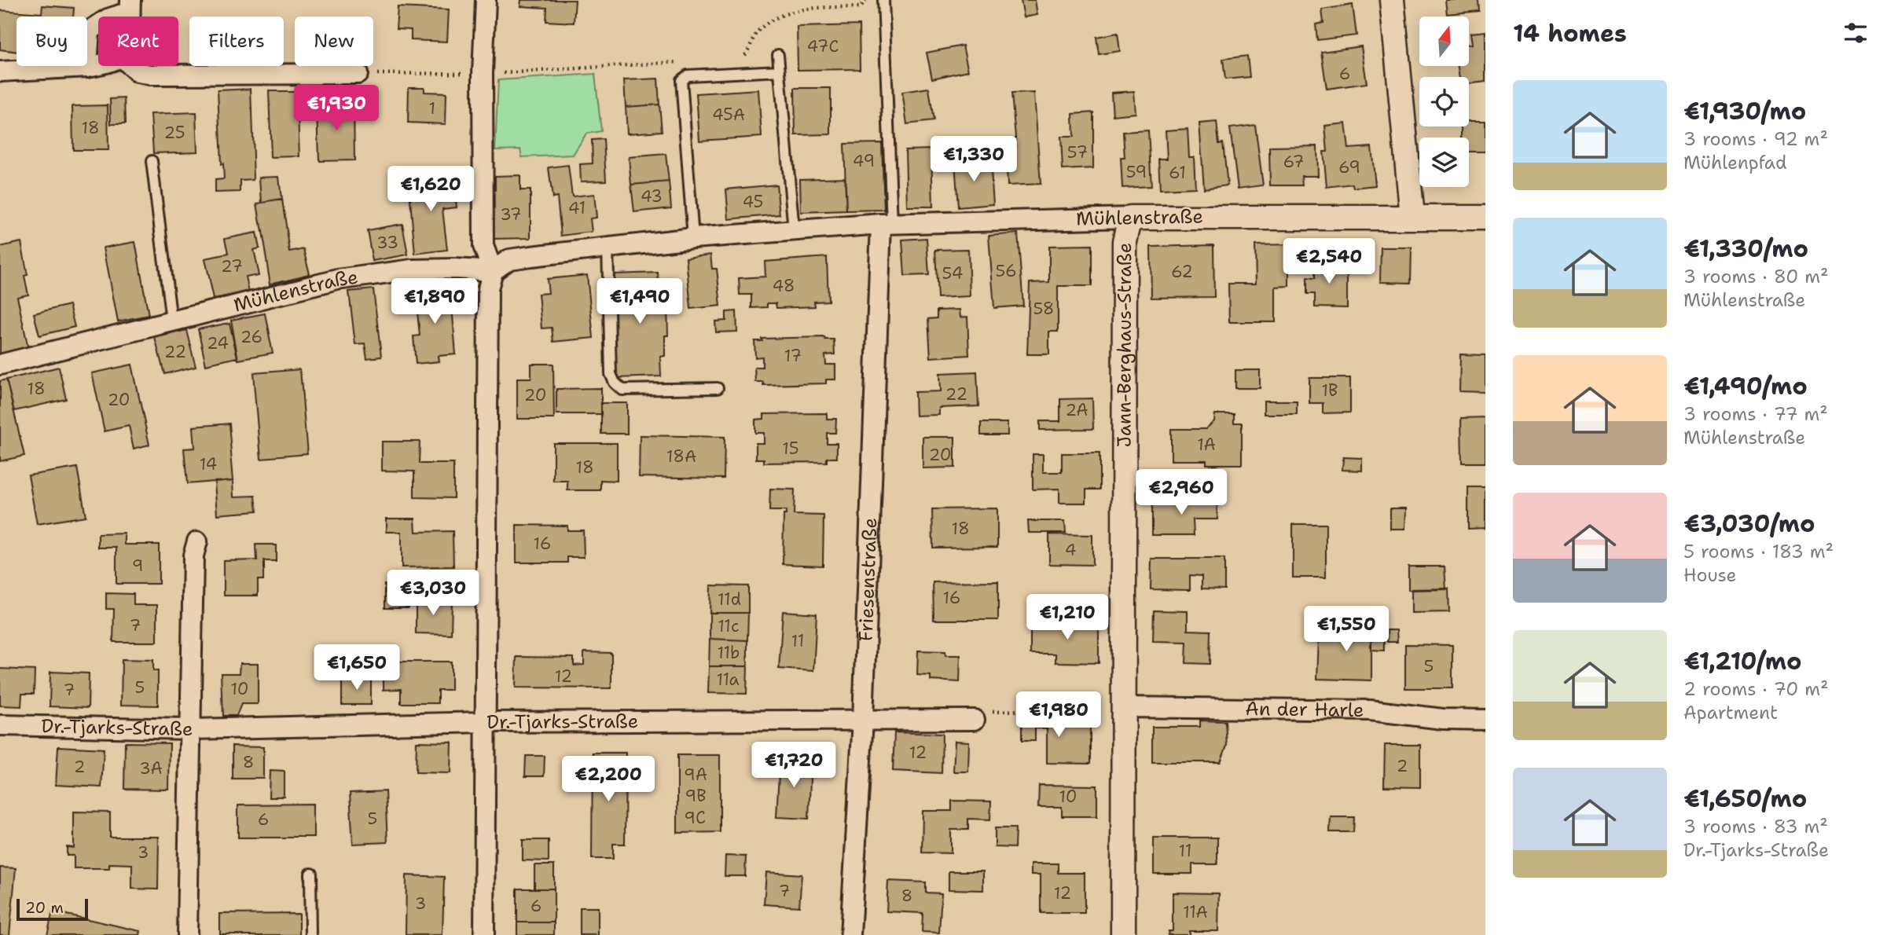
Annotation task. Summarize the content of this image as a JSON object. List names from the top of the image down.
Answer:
{
  "streets": {
    "street": [
      "Mühlenstraße",
      "Jann-Berghaus-Straße",
      "Friesenstraße",
      "An der Harle",
      "Dr.-Tjarks-Straße"
    ]
  },
  "crossings": [
    ["Mühlenstraße", "Jann-Berghaus-Straße"],
    ["Mühlenstraße", "Friesenstraße"],
    ["Jann-Berghaus-Straße", "An der Harle"],
    ["Friesenstraße", "Dr.-Tjarks-Straße"]
  ],
  "house_numbers": [
    "47C",
    "6",
    "1",
    "45A",
    "18",
    "25",
    "57",
    "49",
    "67",
    "69",
    "59",
    "61",
    "43",
    "45",
    "41",
    "37",
    "33",
    "27",
    "56",
    "62",
    "54",
    "48",
    "58",
    "26",
    "24",
    "22",
    "17",
    "18",
    "1B",
    "22",
    "20",
    "20",
    "2A",
    "1A",
    "15",
    "20",
    "18A",
    "14",
    "18",
    "18",
    "16",
    "4",
    "9",
    "16",
    "11d",
    "7",
    "11c",
    "11",
    "11b",
    "5",
    "12",
    "11a",
    "5",
    "10",
    "7",
    "12",
    "8",
    "2",
    "2",
    "3A",
    "9A",
    "9B",
    "10",
    "9C",
    "5",
    "6",
    "11",
    "3",
    "7",
    "12",
    "8",
    "3",
    "6",
    "11A"
  ],
  "scale_bar": "20 m",
  "north": "top",
  "page": {
    "heading": "14 homes",
    "chip": [
      "Buy",
      "Rent",
      "Filters",
      "New"
    ],
    "list": [
      {
        "name": "€1,930/mo",
        "note": "3 rooms · 92 m² · Mühlenpfad"
      },
      {
        "name": "€1,330/mo",
        "note": "3 rooms · 80 m² · Mühlenstraße"
      },
      {
        "name": "€1,490/mo",
        "note": "3 rooms · 77 m² · Mühlenstraße"
      },
      {
        "name": "€3,030/mo",
        "note": "5 rooms · 183 m² · House"
      },
      {
        "name": "€1,210/mo",
        "note": "2 rooms · 70 m² · Apartment"
      },
      {
        "name": "€1,650/mo",
        "note": "3 rooms · 83 m² · Dr.-Tjarks-Straße"
      }
    ],
    "price": [
      "€1,930",
      "€1,330",
      "€1,620",
      "€2,540",
      "€1,890",
      "€1,490",
      "€2,960",
      "€3,030",
      "€1,210",
      "€1,550",
      "€1,650",
      "€1,980",
      "€1,720",
      "€2,200"
    ],
    "scale": "20 m"
  }
}
